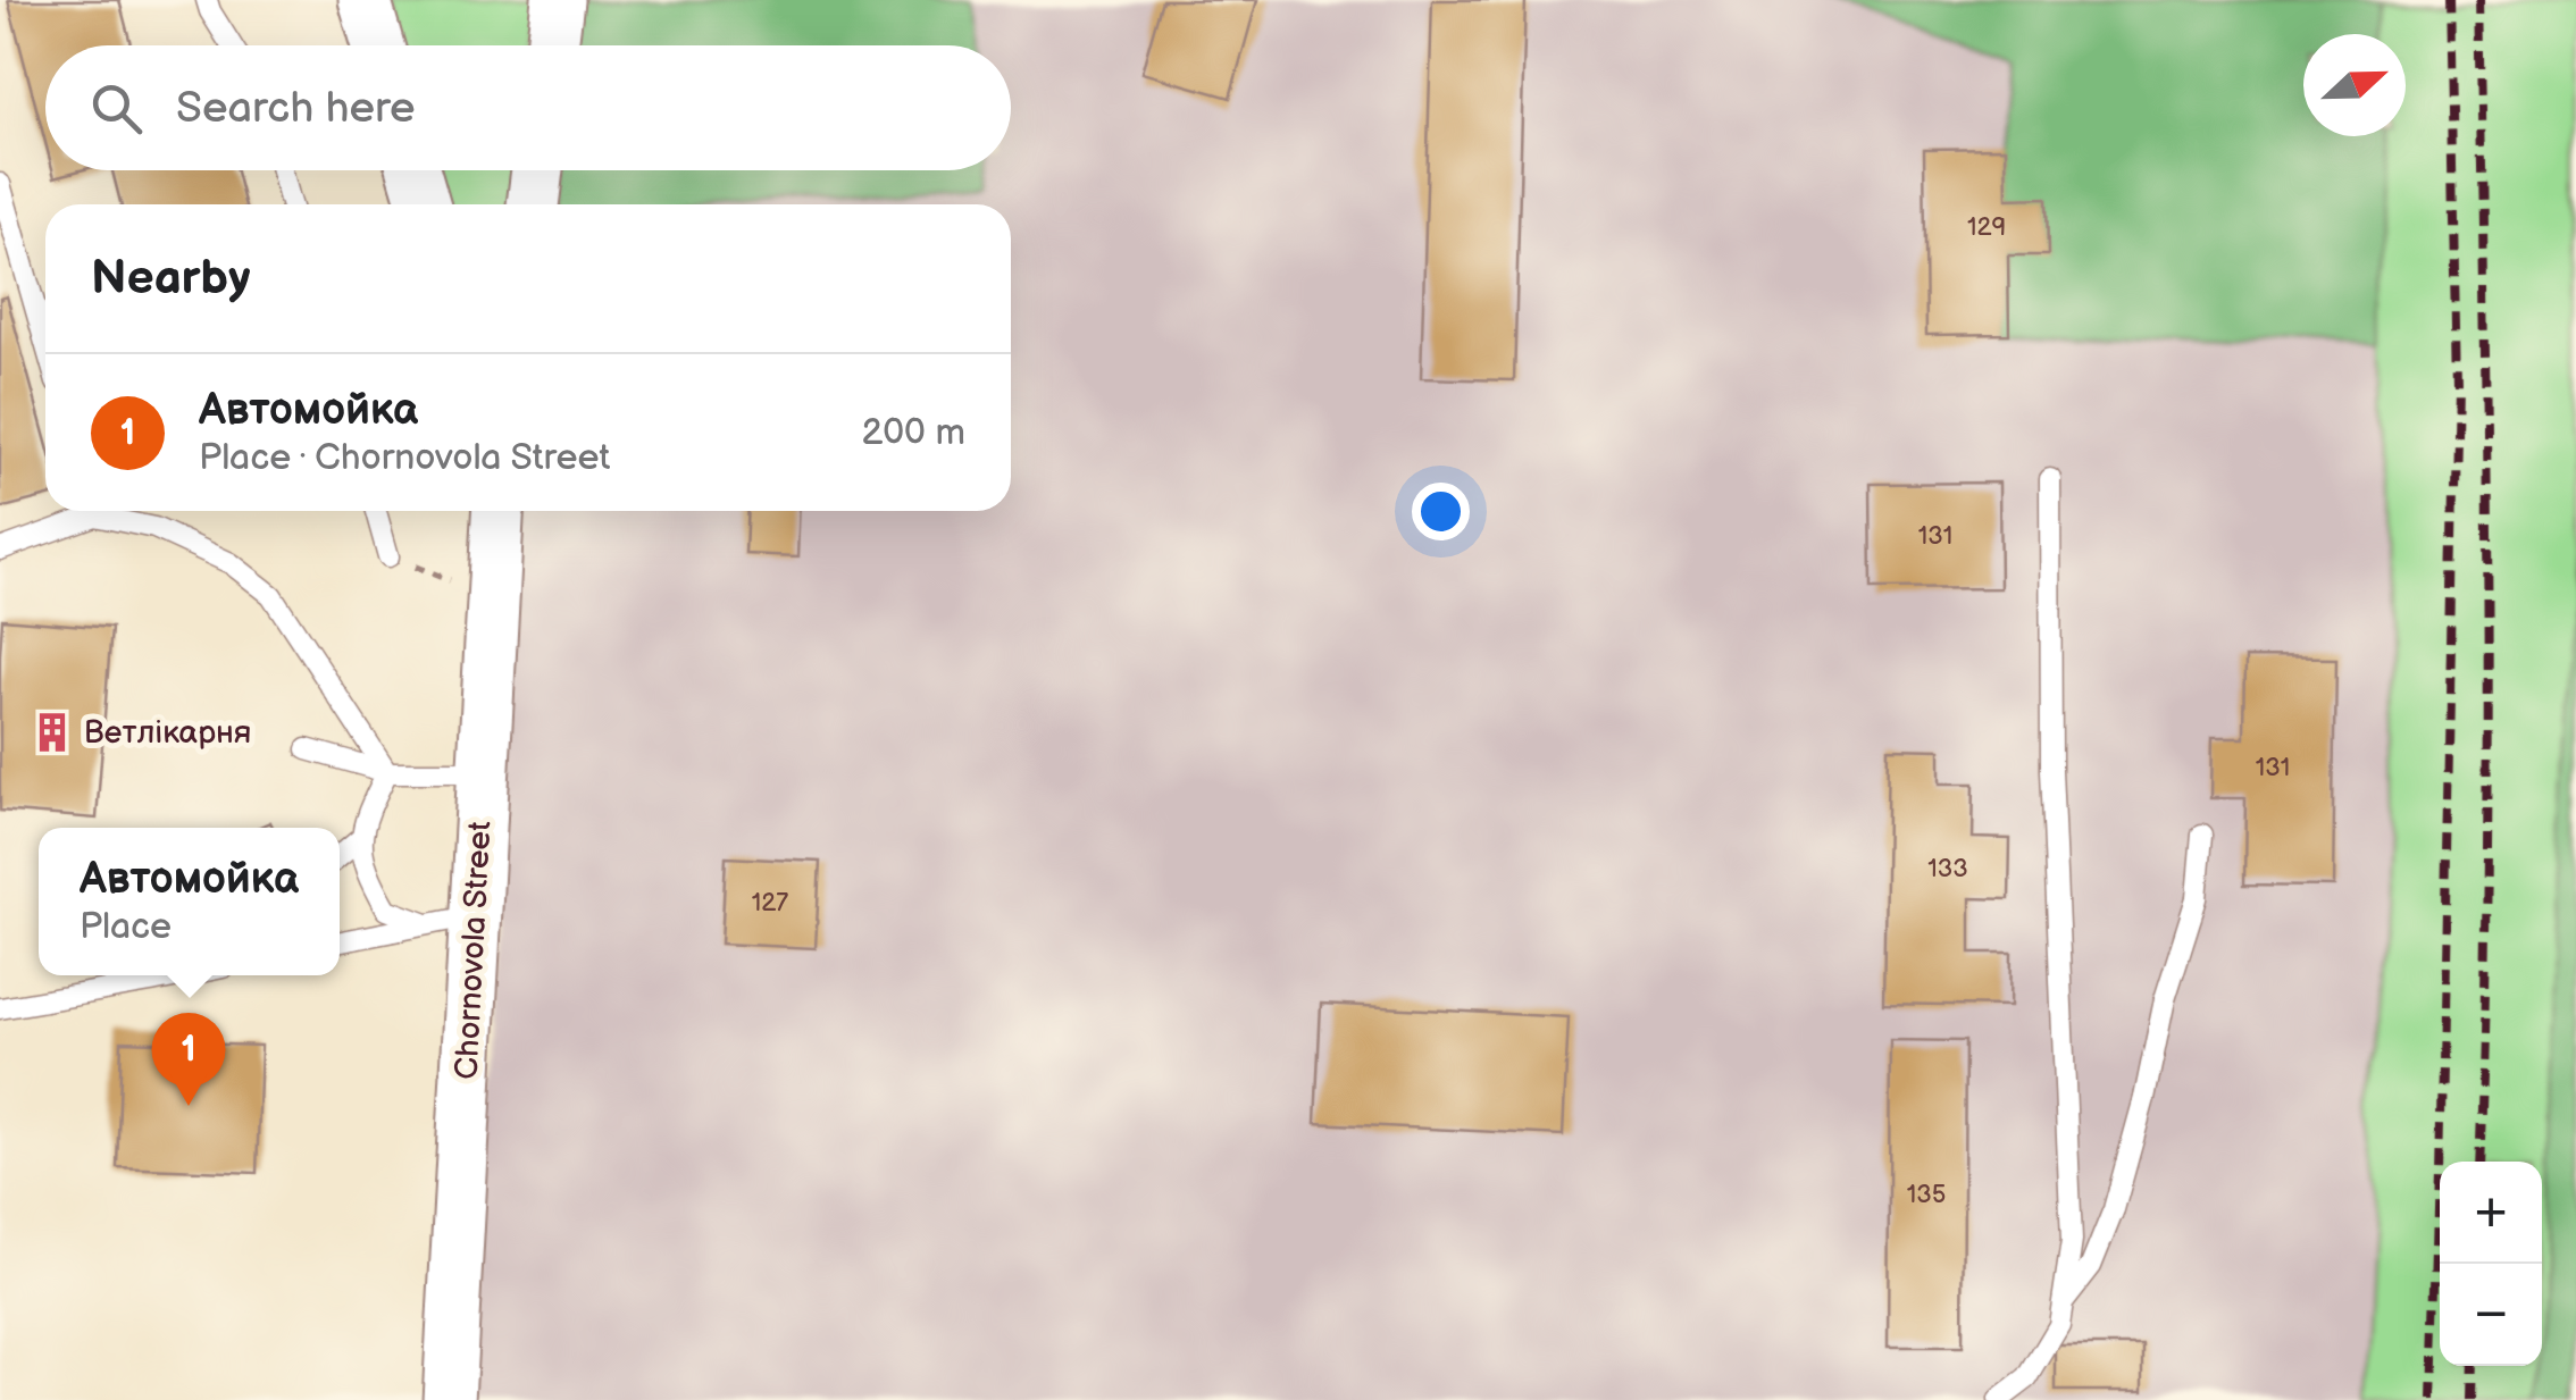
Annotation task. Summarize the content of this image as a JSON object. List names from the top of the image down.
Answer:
{
  "streets": {
    "street": ["Chornovola Street"]
  },
  "places": {
    "building": ["Ветлікарня"]
  },
  "house_numbers": [
    "129",
    "131",
    "131",
    "133",
    "127",
    "135"
  ],
  "north": "right",
  "page": {
    "search": "Search here",
    "heading": "Nearby",
    "list": [
      {
        "mark": "1",
        "name": "Автомойка",
        "note": "Place · Chornovola Street",
        "value": "200 m"
      }
    ],
    "popup": ["Автомойка", "Place"],
    "pins": "1",
    "map_buttons": ["+", "−"]
  }
}
